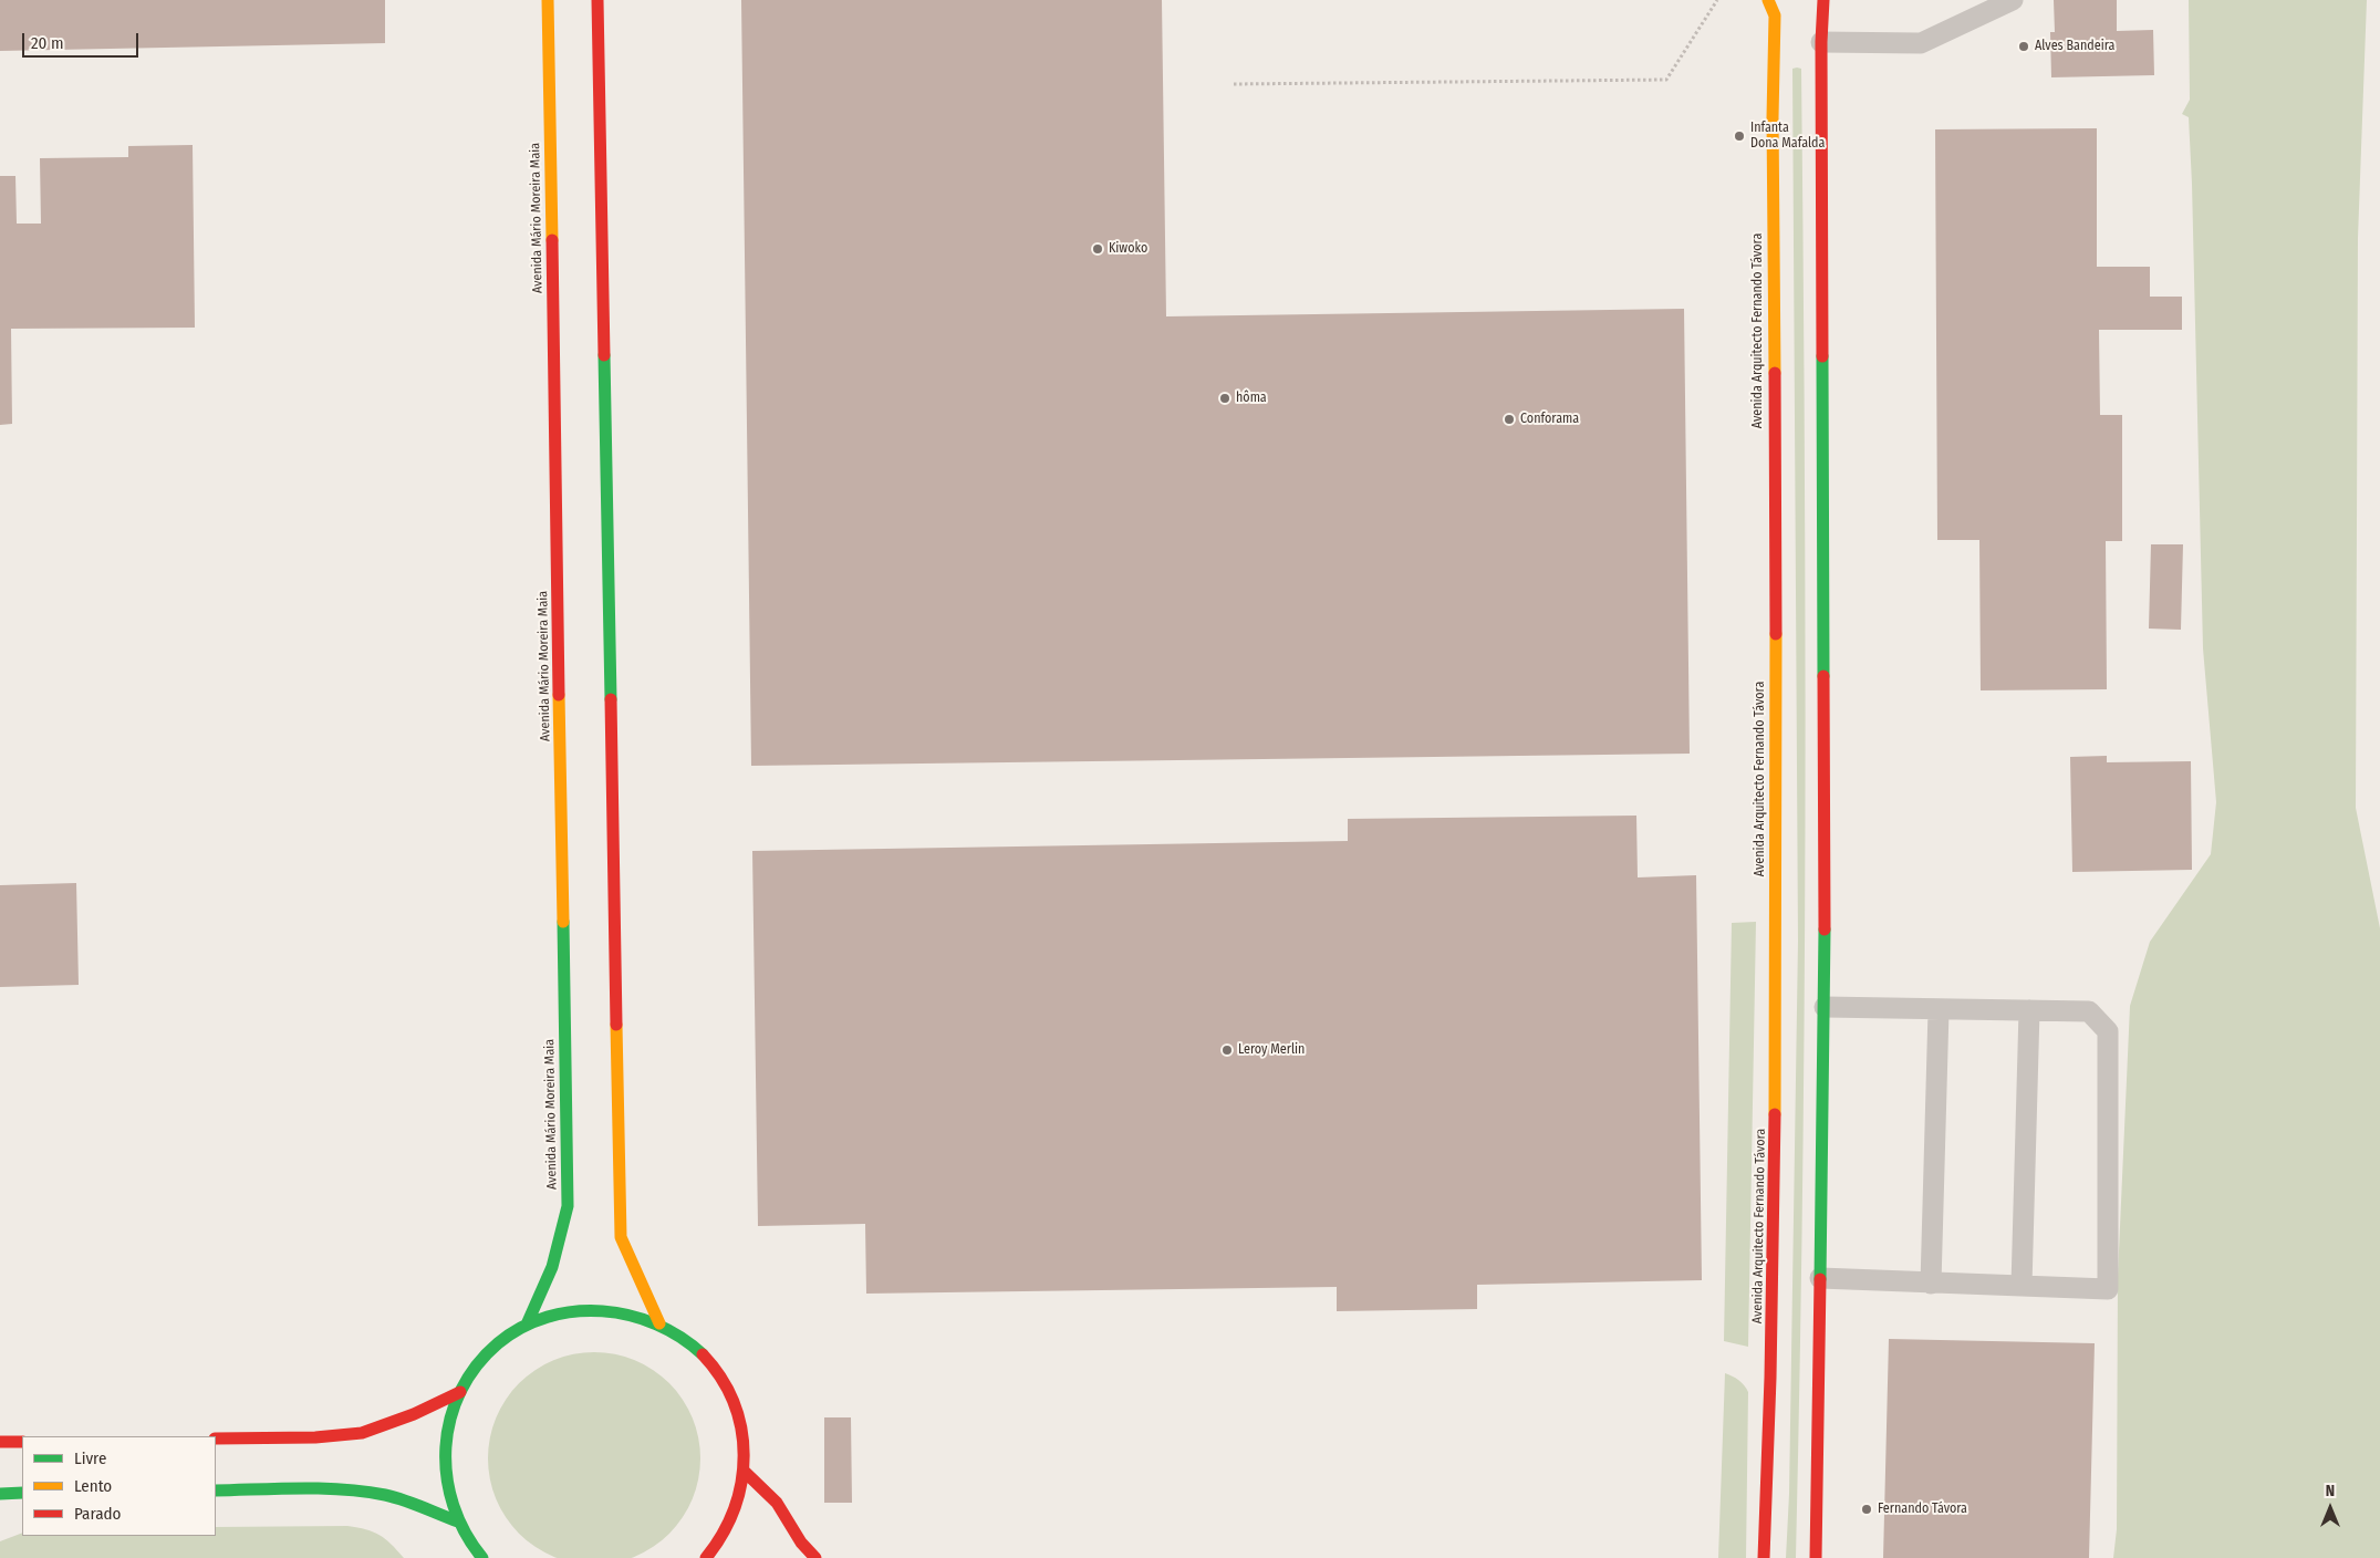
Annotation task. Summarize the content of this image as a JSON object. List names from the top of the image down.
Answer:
{
  "streets": {
    "main road": ["Avenida Mário Moreira Maia", "Avenida Arquitecto Fernando Távora"]
  },
  "places": [
    "Alves Bandeira",
    "Infanta Dona Mafalda",
    "Kiwoko",
    "hôma",
    "Conforama",
    "Leroy Merlin",
    "Fernando Távora"
  ],
  "legend": ["Livre", "Lento", "Parado"],
  "scale_bar": "20 m",
  "north": "top"
}
